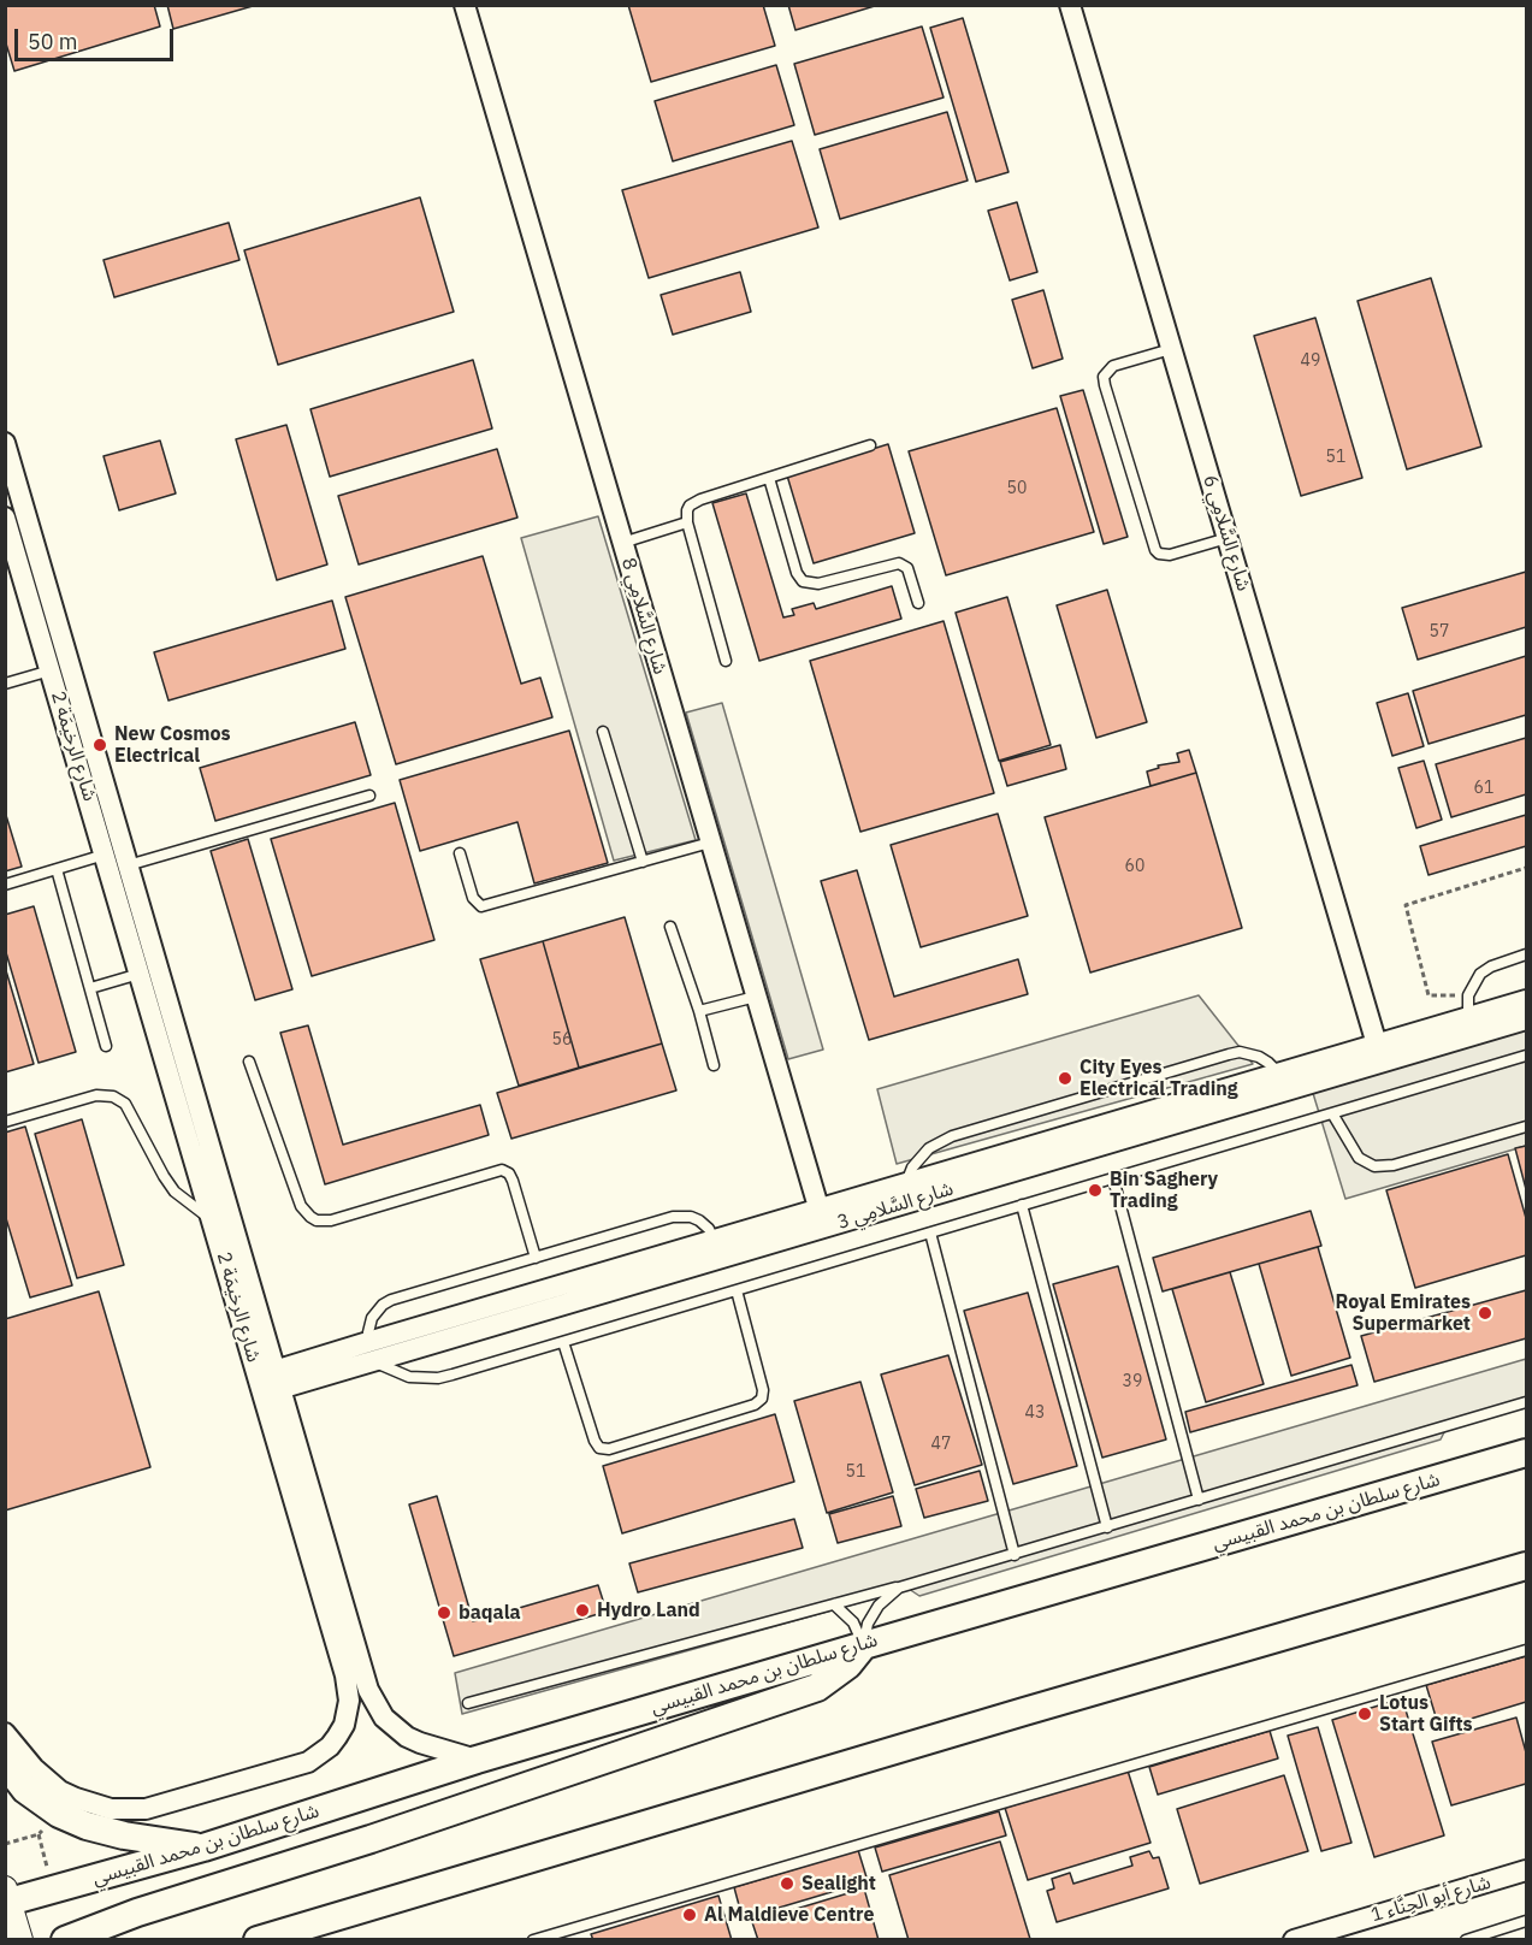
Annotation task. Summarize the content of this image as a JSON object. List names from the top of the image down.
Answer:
{
  "streets": {
    "main road": ["شارع سلطان بن محمد القبيسي"],
    "street": [
      "شارع السَّلامِي 6",
      "شارع السَّلامِي 8",
      "شارع الرخيمَة 2",
      "شارع السَّلامِي 3",
      "شارع أبو الحِنَّاء 1"
    ]
  },
  "crossings": [
    ["شارع السَّلامِي 6", "شارع السَّلامِي 3"],
    ["شارع السَّلامِي 8", "شارع السَّلامِي 3"],
    ["شارع الرخيمَة 2", "شارع السَّلامِي 3"],
    ["شارع الرخيمَة 2", "شارع سلطان بن محمد القبيسي"]
  ],
  "places": [
    "New Cosmos Electrical",
    "City Eyes Electrical Trading",
    "Bin Saghery Trading",
    "Royal Emirates Supermarket",
    "Hydro Land",
    "baqala",
    "Lotus Start Gifts",
    "Sealight",
    "Al Maldieve Centre"
  ],
  "house_numbers": [
    "49",
    "51",
    "50",
    "57",
    "61",
    "60",
    "56",
    "39",
    "43",
    "47",
    "51"
  ],
  "scale_bar": "50 m"
}
